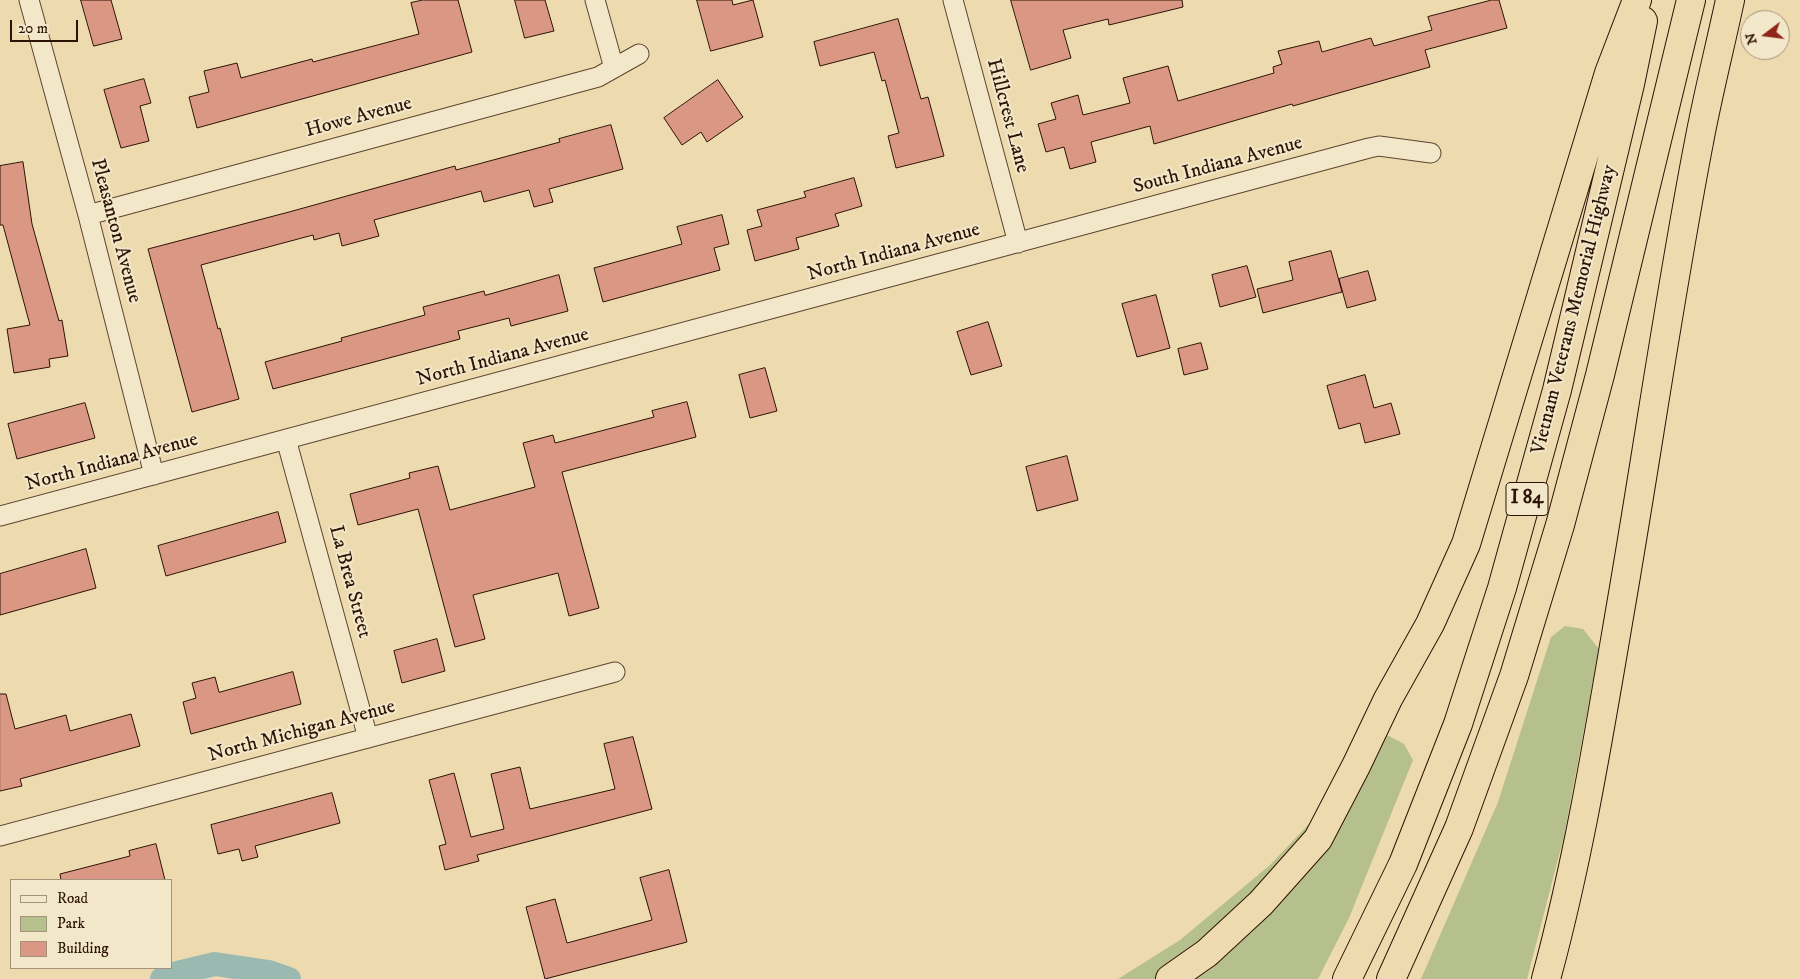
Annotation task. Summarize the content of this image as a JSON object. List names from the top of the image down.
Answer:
{
  "streets": {
    "highway": ["Vietnam Veterans Memorial Highway", "I 84"],
    "street": [
      "Hillcrest Lane",
      "Howe Avenue",
      "South Indiana Avenue",
      "Pleasanton Avenue",
      "North Indiana Avenue",
      "La Brea Street",
      "North Michigan Avenue"
    ]
  },
  "crossings": [
    ["Hillcrest Lane", "South Indiana Avenue"],
    ["Hillcrest Lane", "North Indiana Avenue"],
    ["Howe Avenue", "Pleasanton Avenue"],
    ["South Indiana Avenue", "North Indiana Avenue"],
    ["Pleasanton Avenue", "North Indiana Avenue"],
    ["North Indiana Avenue", "La Brea Street"],
    ["La Brea Street", "North Michigan Avenue"]
  ],
  "legend": ["Road", "Park", "Building"],
  "scale_bar": "20 m",
  "north": "left"
}
